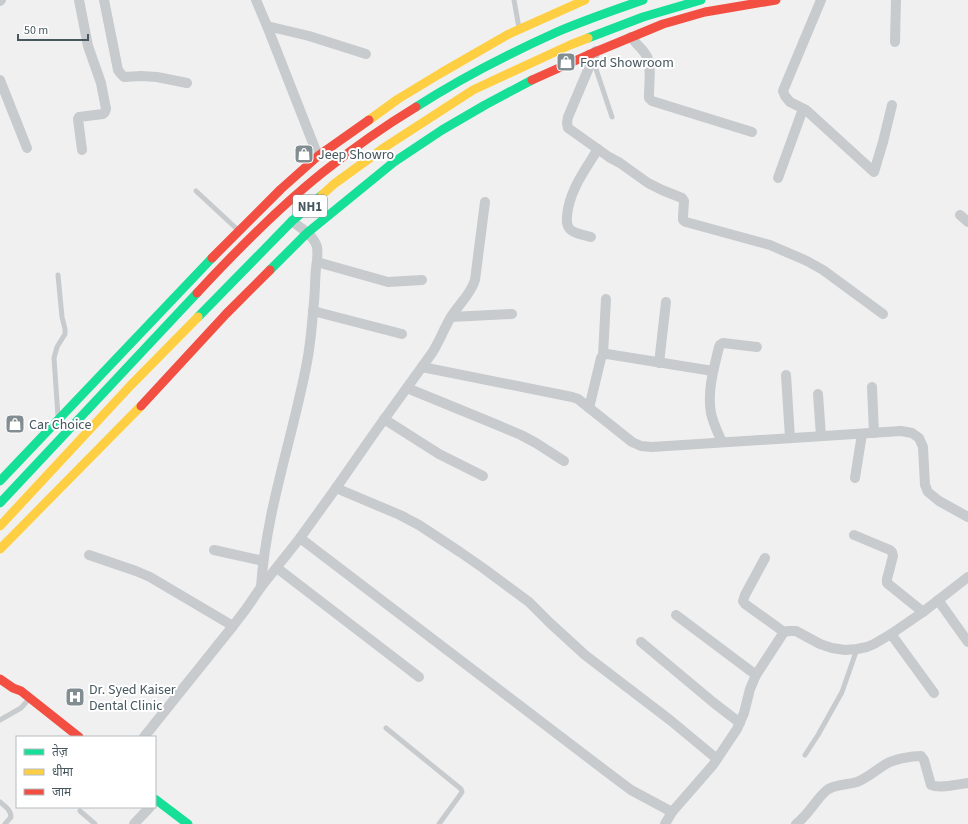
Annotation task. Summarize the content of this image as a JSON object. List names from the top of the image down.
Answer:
{
  "streets": {
    "main road": ["NH1"]
  },
  "places": {
    "shop": ["Ford Showroom", "Jeep Showro", "Car Choice"],
    "hospital": ["Dr. Syed Kaiser Dental Clinic"]
  },
  "legend": ["तेज़", "धीमा", "जाम"],
  "scale_bar": "50 m"
}
